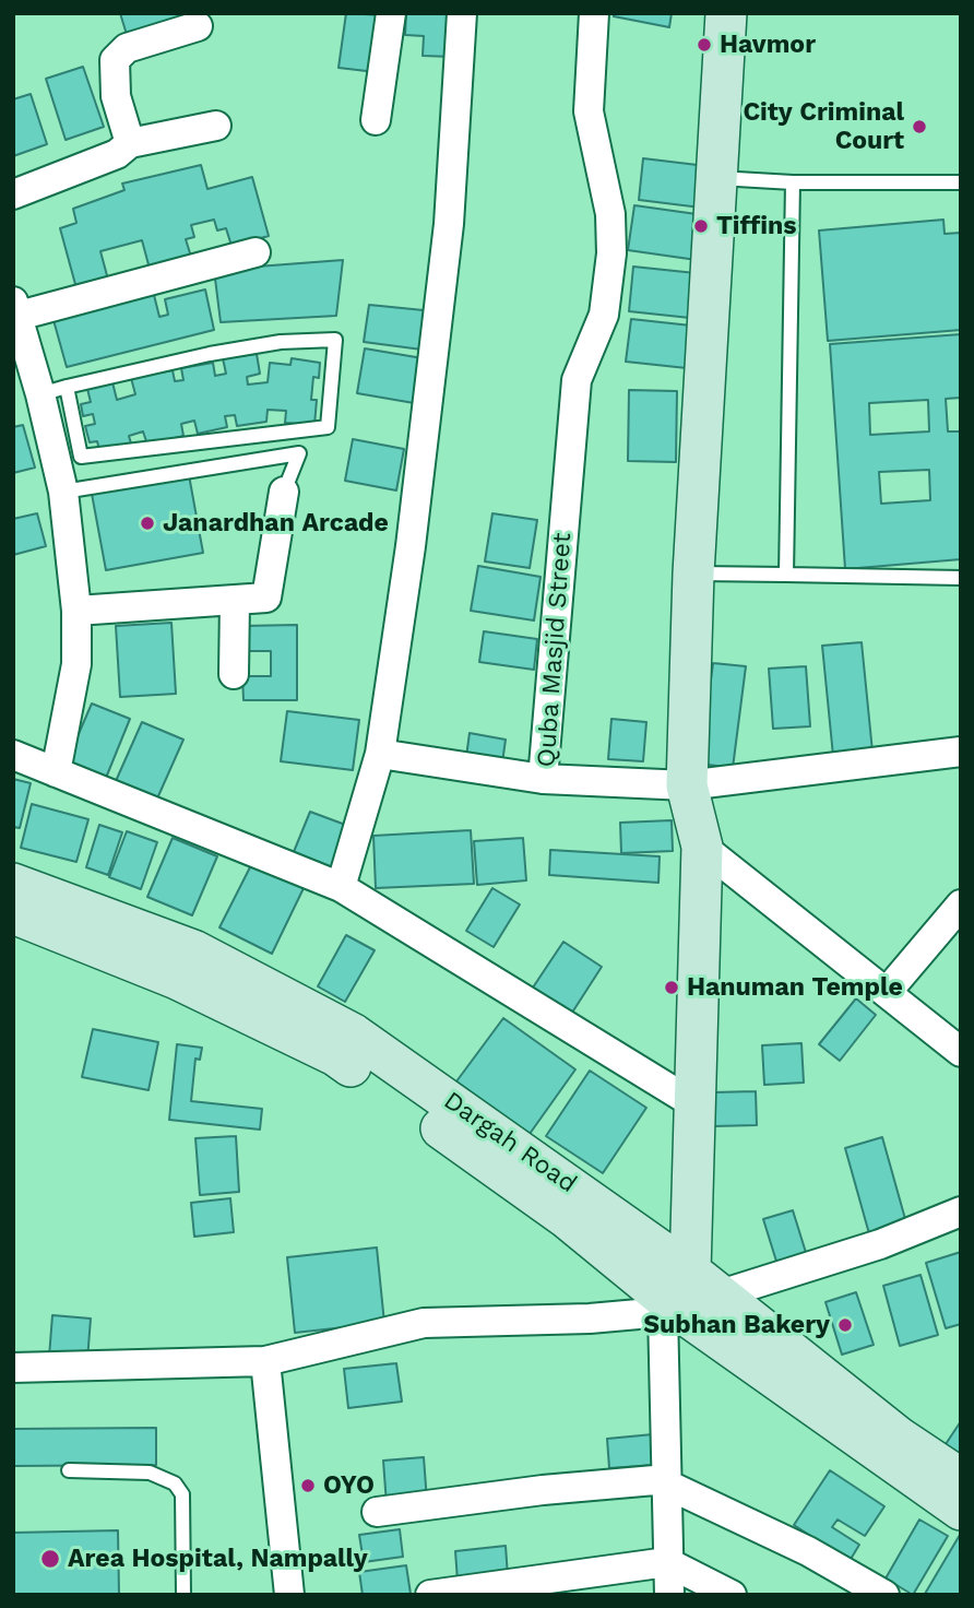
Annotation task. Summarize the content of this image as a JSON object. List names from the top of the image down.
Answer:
{
  "streets": {
    "main road": ["Dargah Road"],
    "street": ["Quba Masjid Street"]
  },
  "places": [
    "Havmor",
    "City Criminal Court",
    "Tiffins",
    "Janardhan Arcade",
    "Hanuman Temple",
    "Subhan Bakery",
    "OYO",
    "Area Hospital, Nampally"
  ]
}
